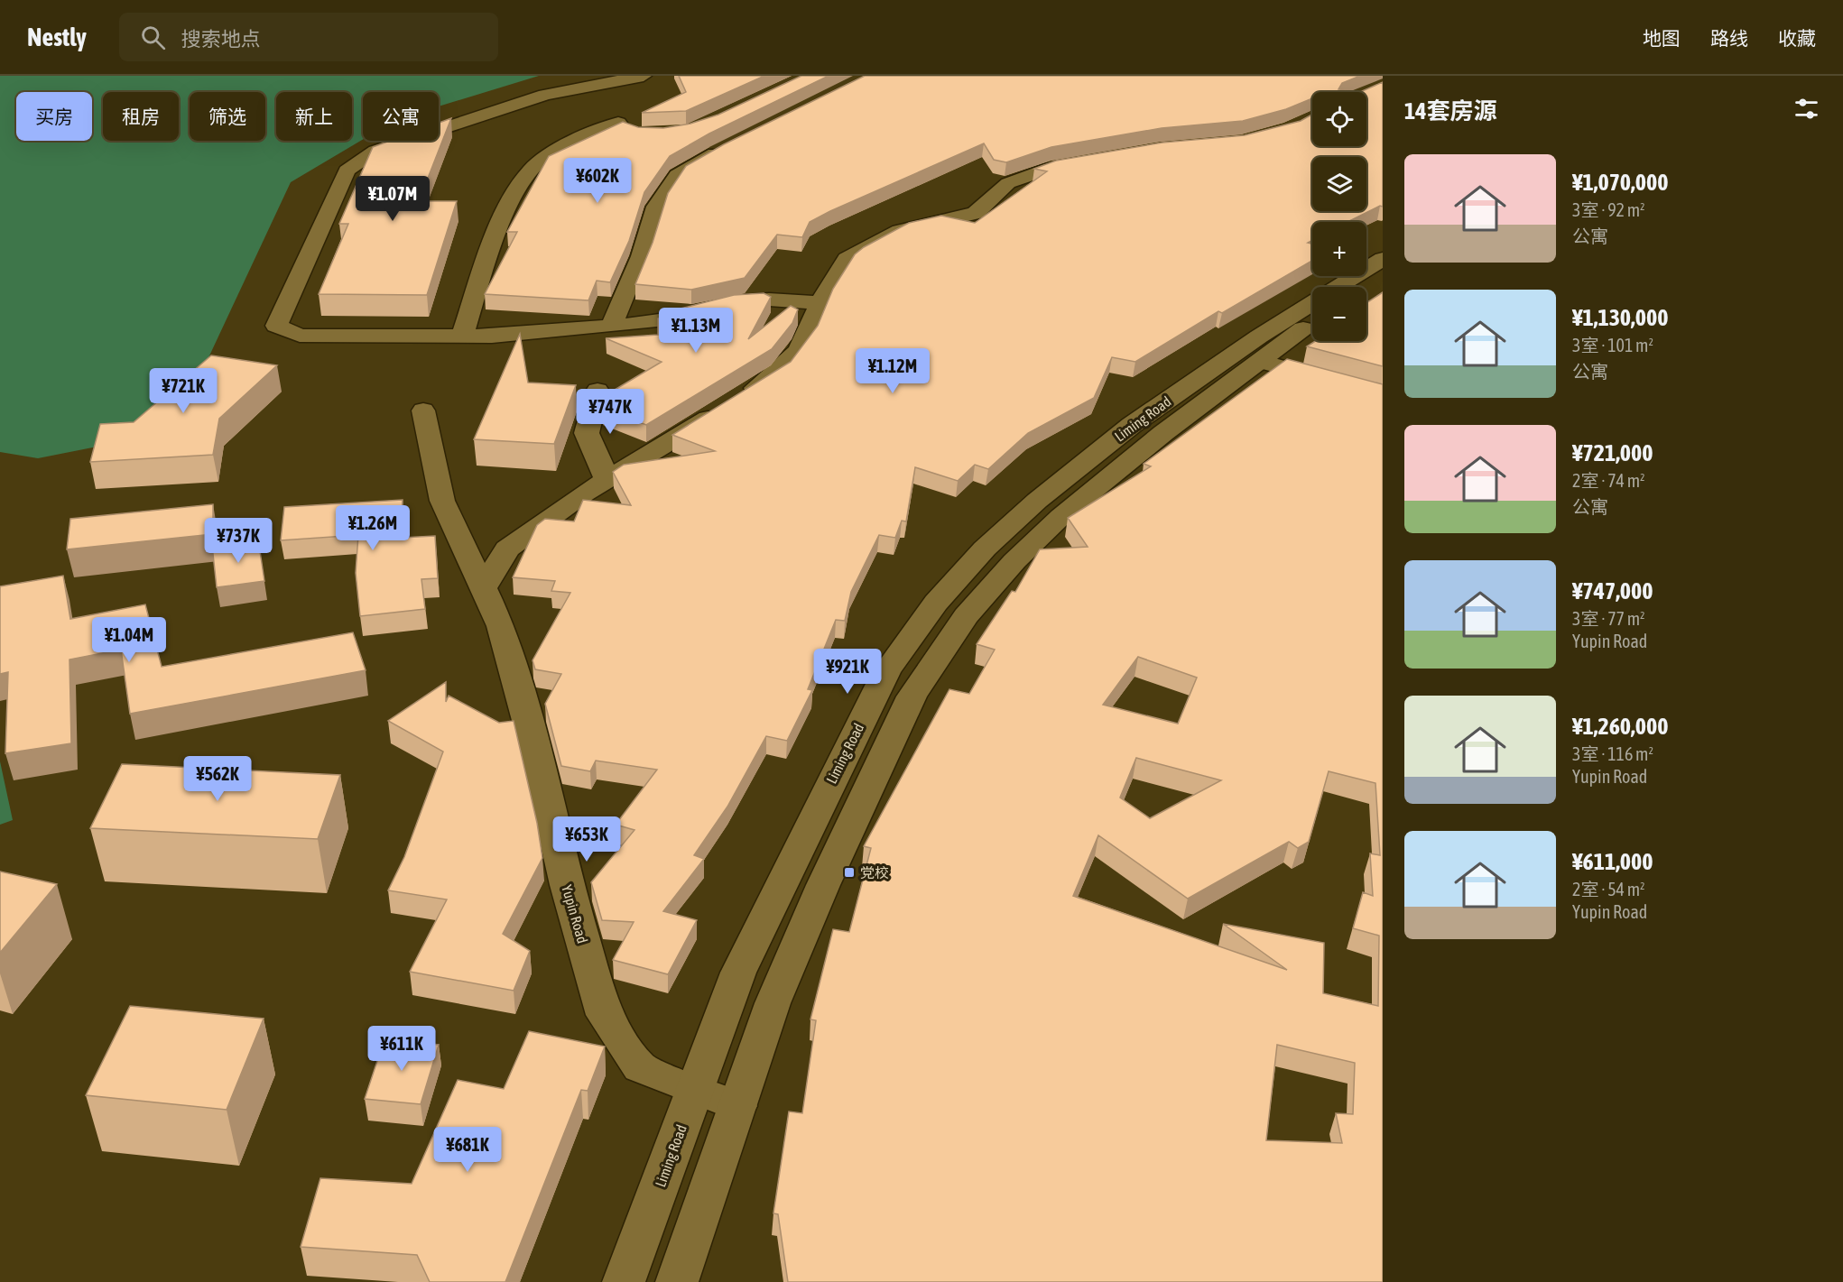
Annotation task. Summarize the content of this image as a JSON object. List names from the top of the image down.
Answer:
{
  "streets": {
    "street": ["Liming Road", "Yupin Road"]
  },
  "crossings": [
    ["Liming Road", "Yupin Road"]
  ],
  "places": {
    "transit": ["党校"]
  },
  "page": {
    "header": "Nestly",
    "search": "搜索地点",
    "nav": ["地图", "路线", "收藏"],
    "heading": "14套房源",
    "map_buttons": ["+", "−"],
    "chip": [
      "买房",
      "租房",
      "筛选",
      "新上",
      "公寓"
    ],
    "list": [
      {
        "name": "¥1,070,000",
        "note": "3室 · 92 m² · 公寓"
      },
      {
        "name": "¥1,130,000",
        "note": "3室 · 101 m² · 公寓"
      },
      {
        "name": "¥721,000",
        "note": "2室 · 74 m² · 公寓"
      },
      {
        "name": "¥747,000",
        "note": "3室 · 77 m² · Yupin Road"
      },
      {
        "name": "¥1,260,000",
        "note": "3室 · 116 m² · Yupin Road"
      },
      {
        "name": "¥611,000",
        "note": "2室 · 54 m² · Yupin Road"
      }
    ],
    "price": [
      "¥602K",
      "¥1.07M",
      "¥1.13M",
      "¥1.12M",
      "¥721K",
      "¥747K",
      "¥1.26M",
      "¥737K",
      "¥1.04M",
      "¥921K",
      "¥562K",
      "¥653K",
      "¥611K",
      "¥681K"
    ]
  }
}
